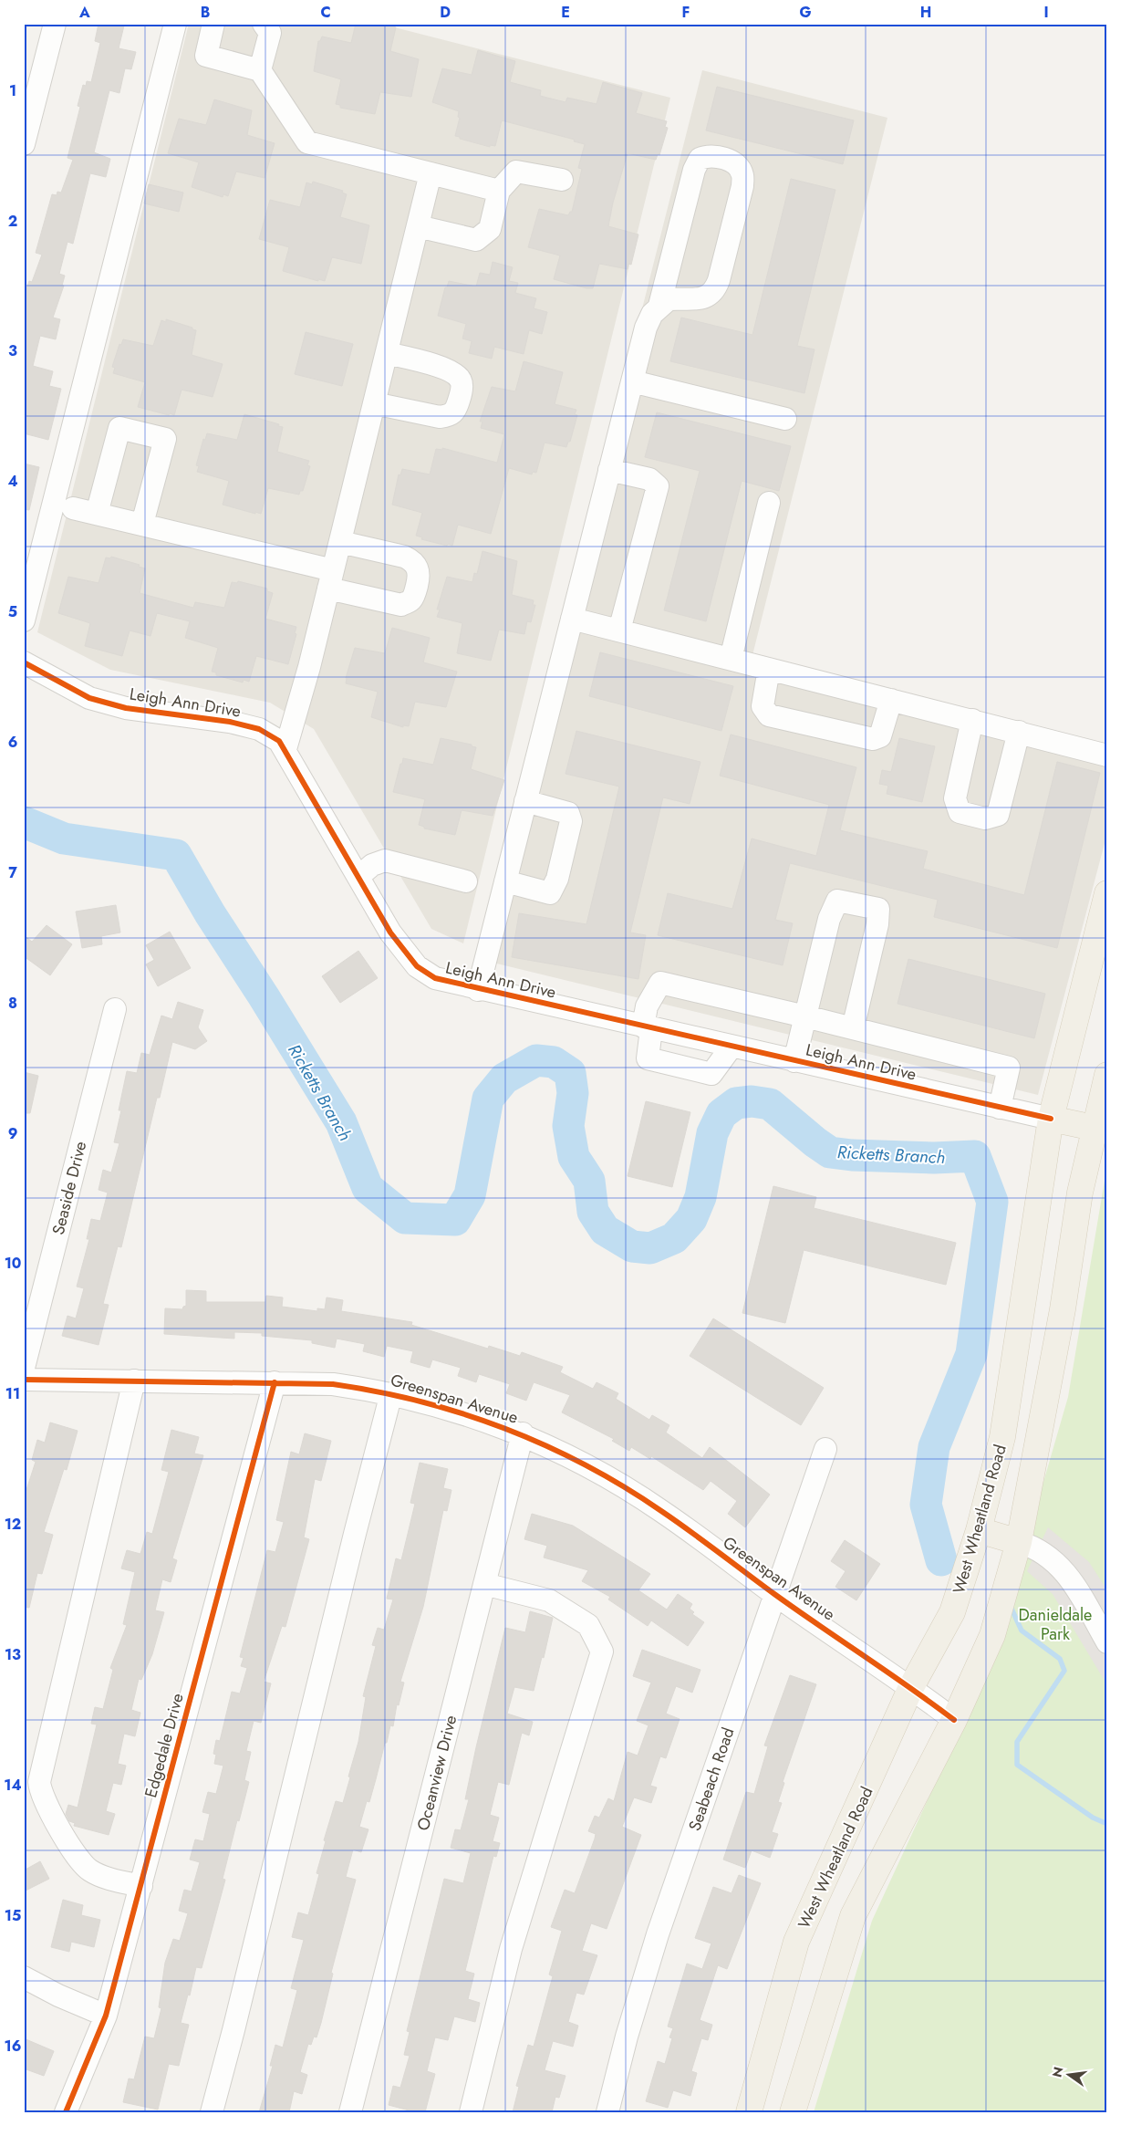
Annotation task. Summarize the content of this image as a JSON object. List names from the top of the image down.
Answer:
{
  "streets": {
    "main road": ["West Wheatland Road"],
    "street": [
      "Leigh Ann Drive",
      "Seaside Drive",
      "Greenspan Avenue",
      "Edgedale Drive",
      "Oceanview Drive",
      "Seabeach Road"
    ]
  },
  "crossings": [
    ["Leigh Ann Drive", "West Wheatland Road"],
    ["Greenspan Avenue", "West Wheatland Road"],
    ["Greenspan Avenue", "Edgedale Drive"],
    ["Greenspan Avenue", "Oceanview Drive"],
    ["Greenspan Avenue", "Seabeach Road"]
  ],
  "water": ["Ricketts Branch"],
  "parks": ["Danieldale Park"],
  "north": "left",
  "grid": {
    "columns": [
      "A",
      "B",
      "C",
      "D",
      "E",
      "F",
      "G",
      "H",
      "I"
    ],
    "rows": [
      "1",
      "2",
      "3",
      "4",
      "5",
      "6",
      "7",
      "8",
      "9",
      "10",
      "11",
      "12",
      "13",
      "14",
      "15",
      "16"
    ]
  }
}
